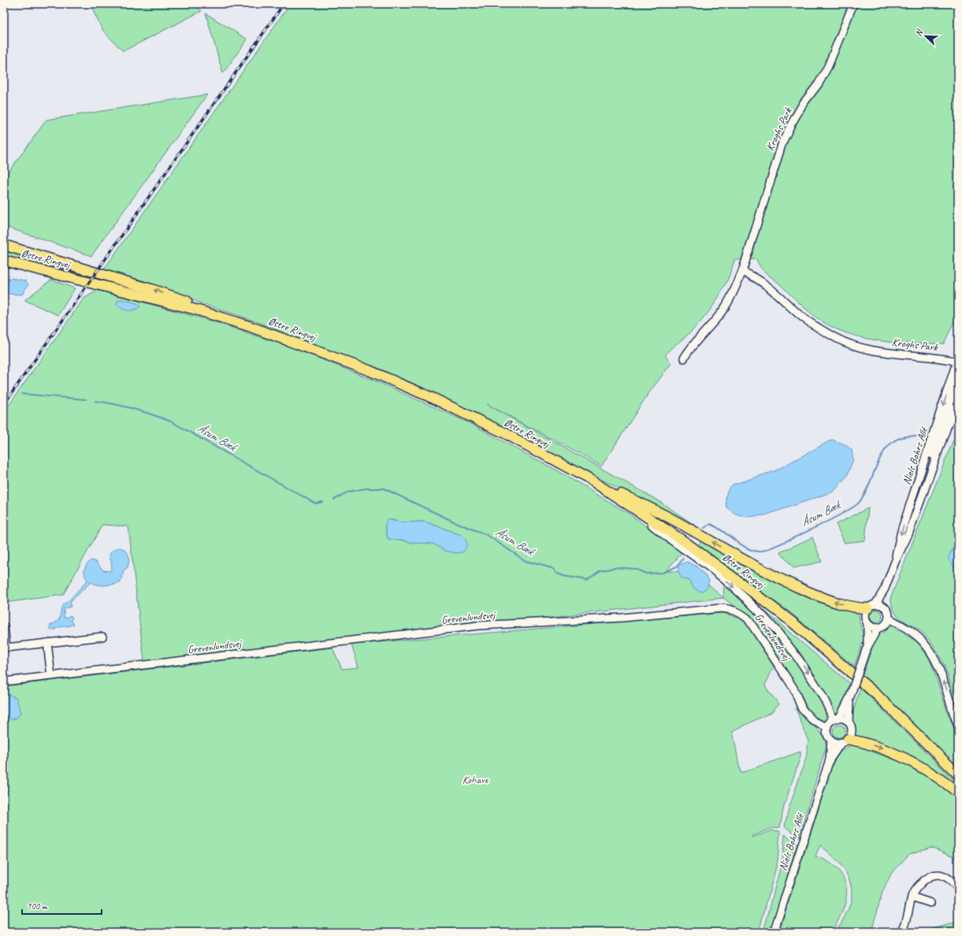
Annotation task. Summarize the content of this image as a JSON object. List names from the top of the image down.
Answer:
{
  "streets": {
    "main road": ["Østre Ringvej"],
    "street": ["Kroghs Park", "Niels Bohrs Allé", "Grevenlundsvej"]
  },
  "crossings": [
    ["Kroghs Park", "Niels Bohrs Allé"],
    ["Niels Bohrs Allé", "Grevenlundsvej"]
  ],
  "water": ["Åsum Bæk"],
  "parks": ["Kohave"],
  "scale_bar": "100 m",
  "north": "top left"
}
